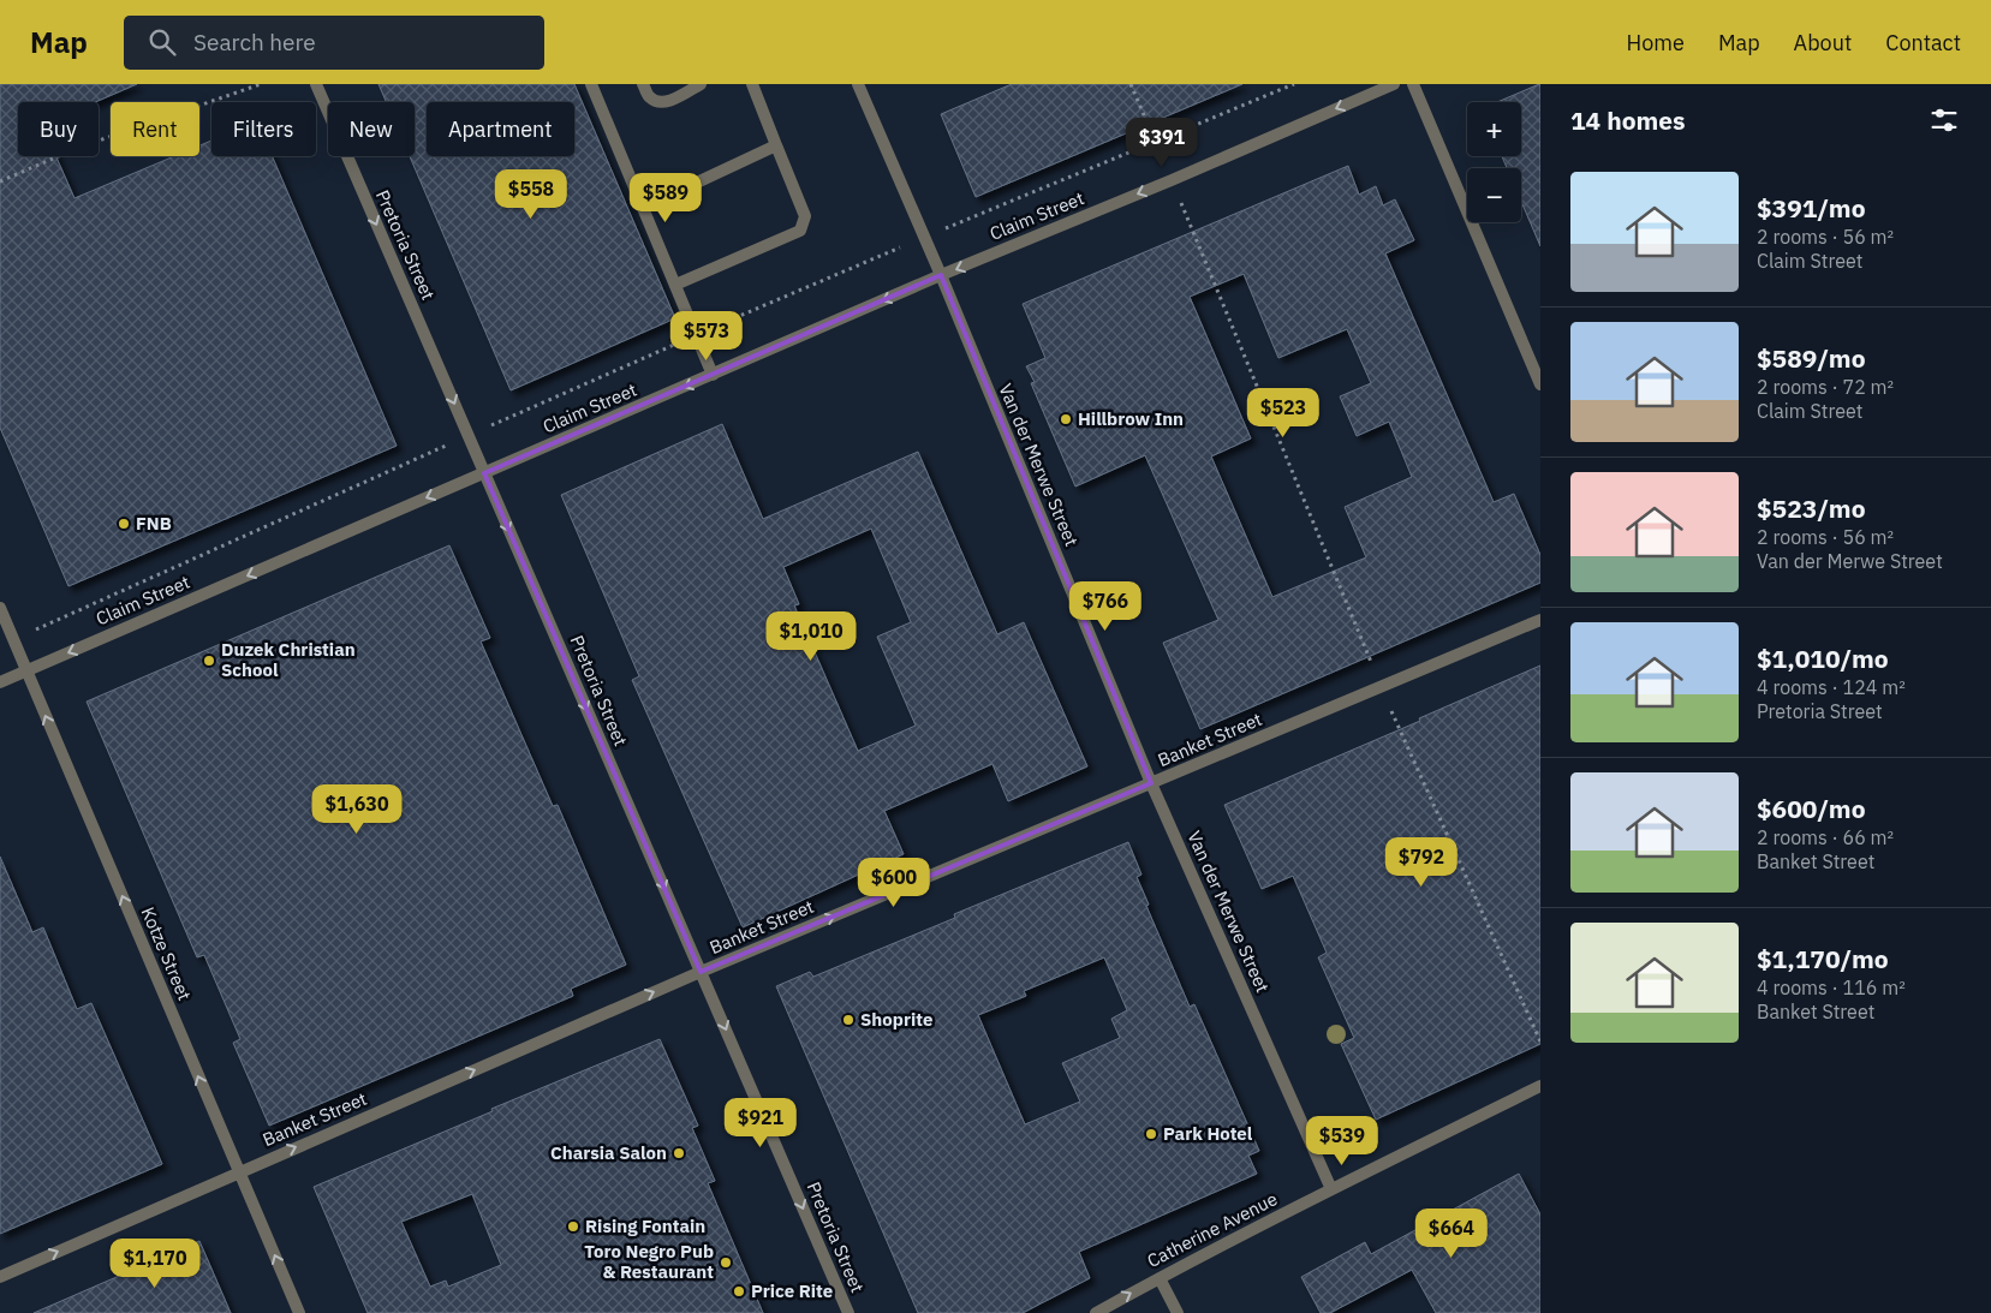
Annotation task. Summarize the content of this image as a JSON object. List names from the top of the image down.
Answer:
{
  "streets": {
    "street": [
      "Claim Street",
      "Pretoria Street",
      "Van der Merwe Street",
      "Banket Street",
      "Kotze Street",
      "Catherine Avenue"
    ]
  },
  "crossings": [
    ["Claim Street", "Pretoria Street"],
    ["Claim Street", "Van der Merwe Street"],
    ["Claim Street", "Kotze Street"],
    ["Pretoria Street", "Banket Street"],
    ["Van der Merwe Street", "Banket Street"],
    ["Van der Merwe Street", "Catherine Avenue"],
    ["Banket Street", "Kotze Street"]
  ],
  "one_way": [
    "Claim Street",
    "Pretoria Street",
    "Banket Street",
    "Kotze Street"
  ],
  "places": [
    "Hillbrow Inn",
    "FNB",
    "Duzek Christian School",
    "Shoprite",
    "Park Hotel",
    "Charsia Salon",
    "Rising Fontain",
    "Toro Negro Pub & Restaurant",
    "Price Rite"
  ],
  "page": {
    "header": "Map",
    "search": "Search here",
    "nav": [
      "Home",
      "Map",
      "About",
      "Contact"
    ],
    "heading": "14 homes",
    "map_buttons": ["+", "−"],
    "chip": [
      "Buy",
      "Rent",
      "Filters",
      "New",
      "Apartment"
    ],
    "price": [
      "$391",
      "$558",
      "$589",
      "$573",
      "$523",
      "$766",
      "$1,010",
      "$1,630",
      "$792",
      "$600",
      "$921",
      "$539",
      "$664",
      "$1,170"
    ],
    "list": [
      {
        "name": "$391/mo",
        "note": "2 rooms · 56 m² · Claim Street"
      },
      {
        "name": "$589/mo",
        "note": "2 rooms · 72 m² · Claim Street"
      },
      {
        "name": "$523/mo",
        "note": "2 rooms · 56 m² · Van der Merwe Street"
      },
      {
        "name": "$1,010/mo",
        "note": "4 rooms · 124 m² · Pretoria Street"
      },
      {
        "name": "$600/mo",
        "note": "2 rooms · 66 m² · Banket Street"
      },
      {
        "name": "$1,170/mo",
        "note": "4 rooms · 116 m² · Banket Street"
      }
    ]
  }
}
